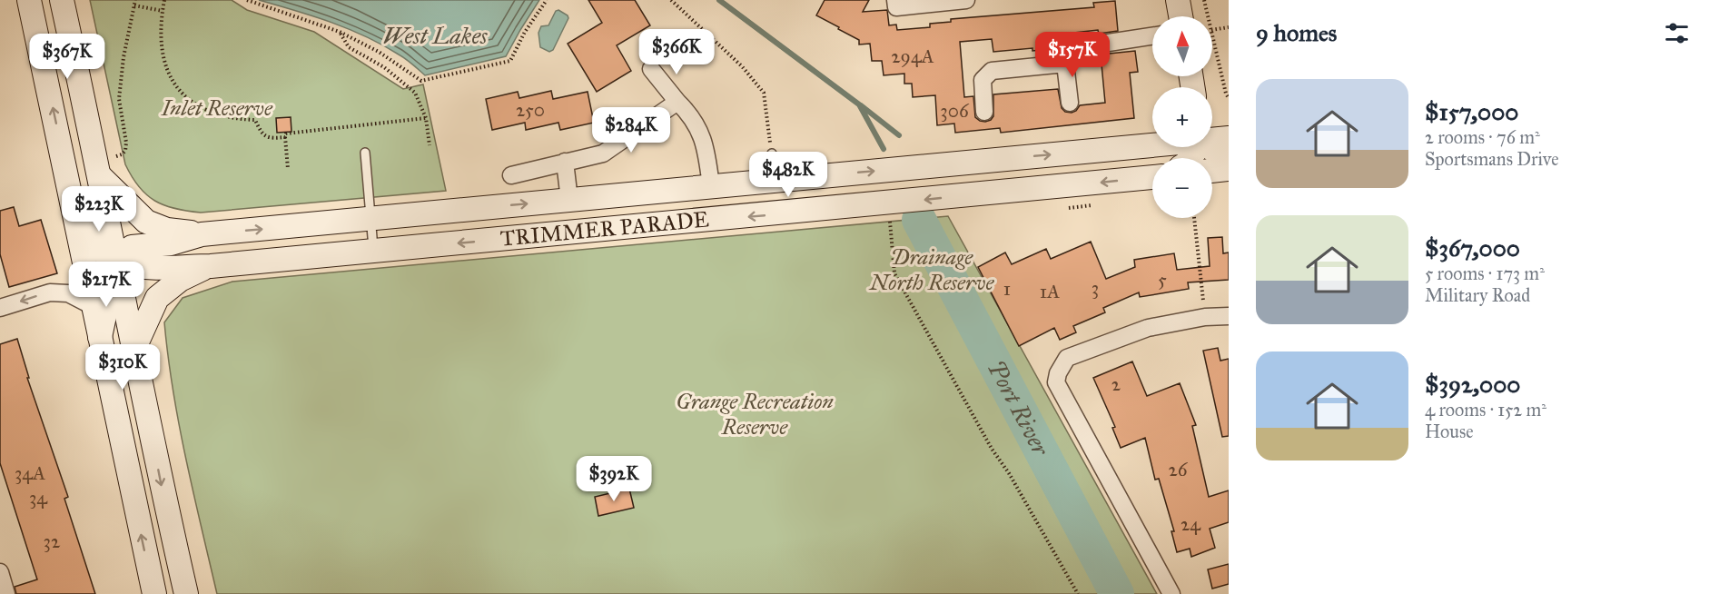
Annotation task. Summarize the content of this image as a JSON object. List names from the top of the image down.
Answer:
{
  "streets": {
    "main road": ["TRIMMER PARADE"]
  },
  "water": ["West Lakes", "Port River"],
  "parks": ["Inlet Reserve", "Drainage North Reserve", "Grange Recreation Reserve"],
  "house_numbers": [
    "294A",
    "250",
    "306",
    "5",
    "3",
    "1",
    "1A",
    "2",
    "26",
    "34A",
    "34",
    "24",
    "32"
  ],
  "north": "top",
  "page": {
    "heading": "9 homes",
    "map_buttons": ["+", "−"],
    "price": [
      "$366K",
      "$157K",
      "$367K",
      "$284K",
      "$482K",
      "$223K",
      "$217K",
      "$310K",
      "$392K"
    ],
    "list": [
      {
        "name": "$157,000",
        "note": "2 rooms · 76 m² · Sportsmans Drive"
      },
      {
        "name": "$367,000",
        "note": "5 rooms · 173 m² · Military Road"
      },
      {
        "name": "$392,000",
        "note": "4 rooms · 152 m² · House"
      }
    ]
  }
}
